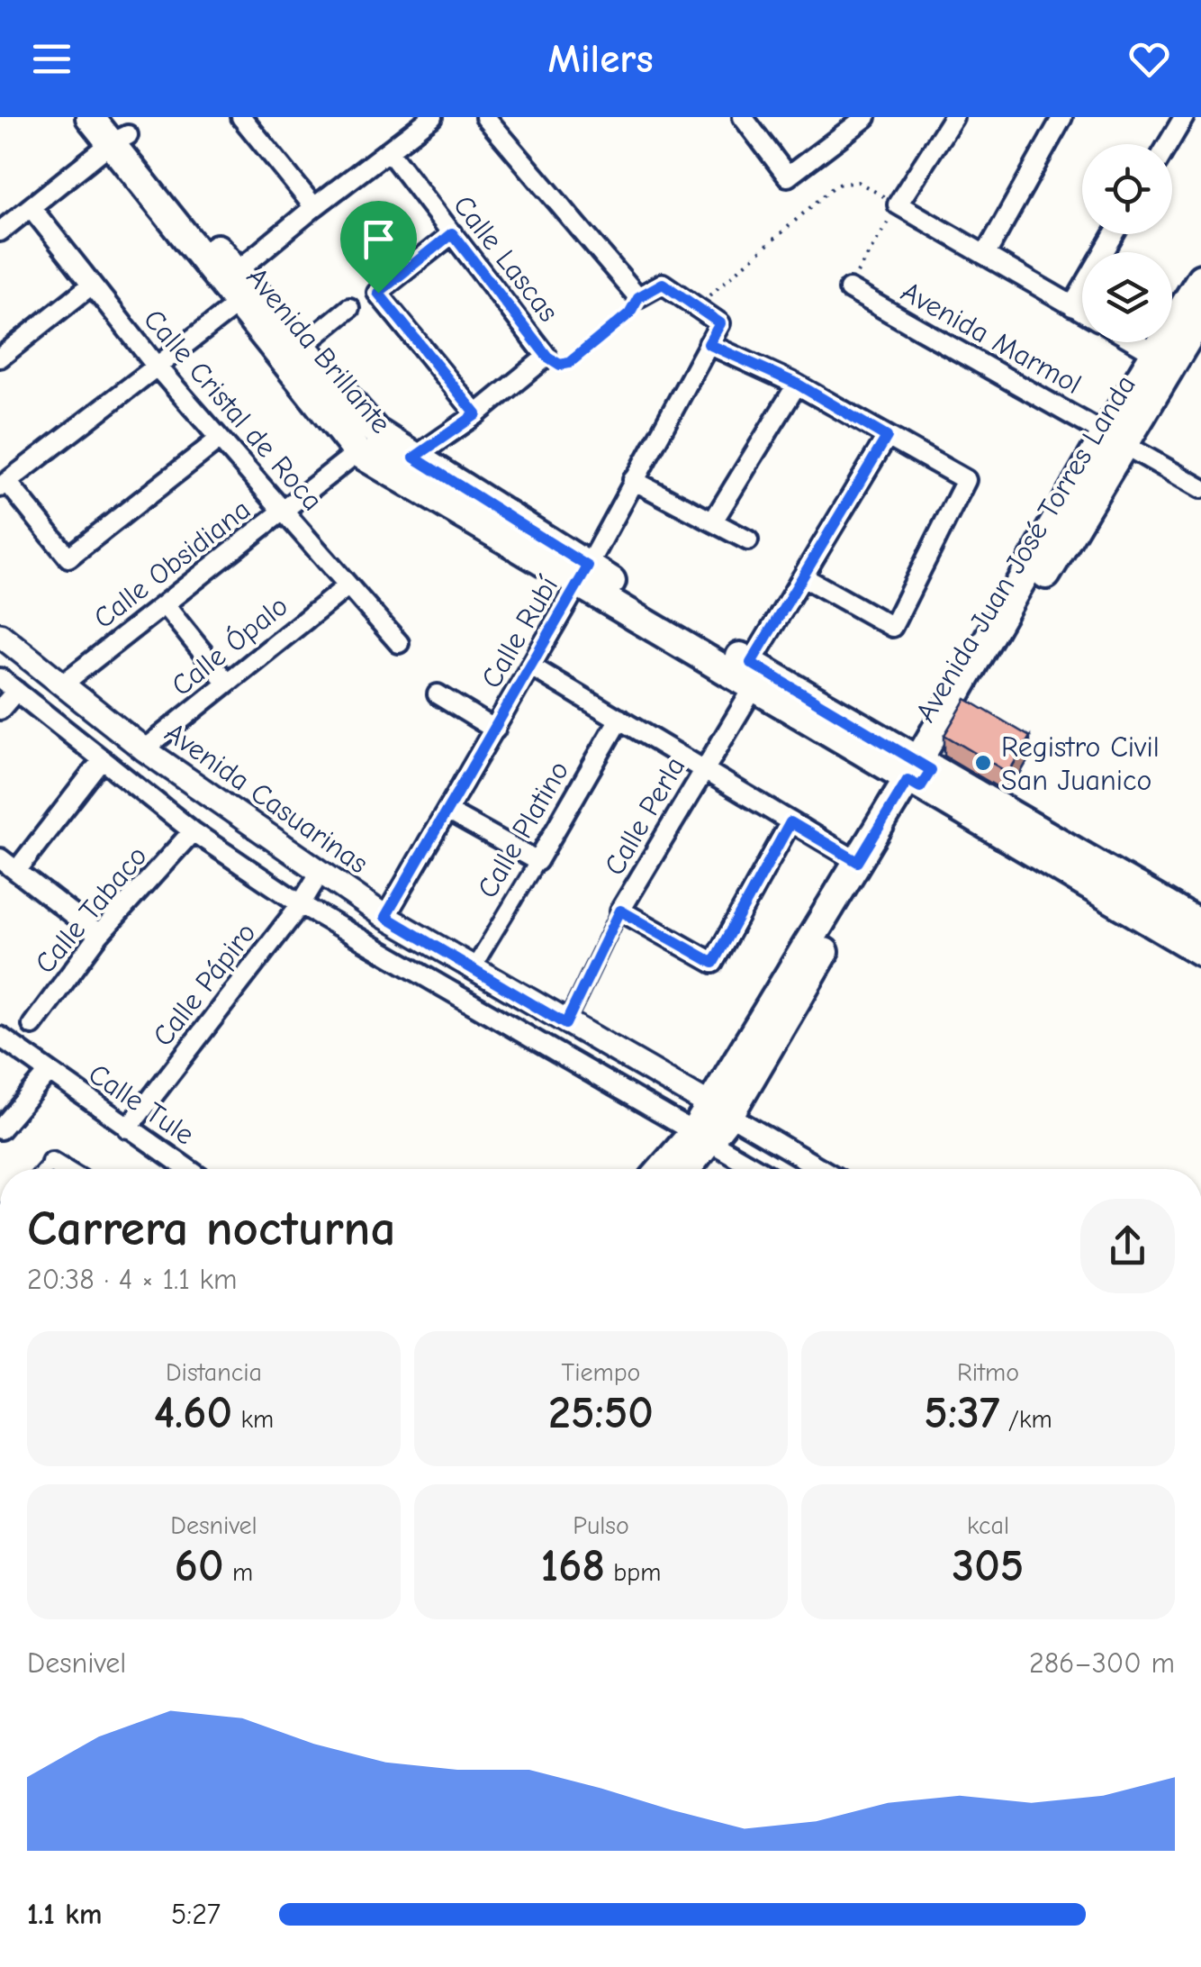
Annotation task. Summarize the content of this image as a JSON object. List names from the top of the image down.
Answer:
{
  "streets": {
    "main road": ["Avenida Brillante", "Avenida Juan José Torres Landa"],
    "street": [
      "Calle Lascas",
      "Avenida Marmol",
      "Calle Cristal de Roca",
      "Calle Obsidiana",
      "Calle Rubí",
      "Calle Ópalo",
      "Avenida Casuarinas",
      "Calle Perla",
      "Calle Platino",
      "Calle Tabaco",
      "Calle Pápiro",
      "Calle Tule"
    ]
  },
  "crossings": [
    ["Avenida Marmol", "Avenida Juan José Torres Landa"],
    ["Avenida Brillante", "Avenida Juan José Torres Landa"],
    ["Avenida Brillante", "Calle Obsidiana"],
    ["Avenida Brillante", "Calle Rubí"],
    ["Avenida Brillante", "Calle Perla"],
    ["Calle Cristal de Roca", "Calle Obsidiana"],
    ["Calle Cristal de Roca", "Calle Ópalo"],
    ["Avenida Juan José Torres Landa", "Avenida Casuarinas"],
    ["Calle Obsidiana", "Avenida Casuarinas"],
    ["Calle Rubí", "Avenida Casuarinas"],
    ["Calle Ópalo", "Avenida Casuarinas"],
    ["Avenida Casuarinas", "Calle Perla"],
    ["Avenida Casuarinas", "Calle Platino"],
    ["Avenida Casuarinas", "Calle Pápiro"],
    ["Calle Pápiro", "Calle Tule"]
  ],
  "places": ["Registro Civil San Juanico"],
  "page": {
    "header": "Milers",
    "heading": ["Carrera nocturna", "20:38 · 4 × 1.1 km"],
    "stats": [
      ["Distancia", "4.60 km"],
      ["Tiempo", "25:50"],
      ["Ritmo", "5:37 /km"],
      ["Desnivel", "60 m"],
      ["Pulso", "168 bpm"],
      ["kcal", "305"]
    ],
    "chart": ["Desnivel", "286–300 m"],
    "list": [
      {
        "name": "1.1 km",
        "note": "5:27"
      }
    ]
  }
}
